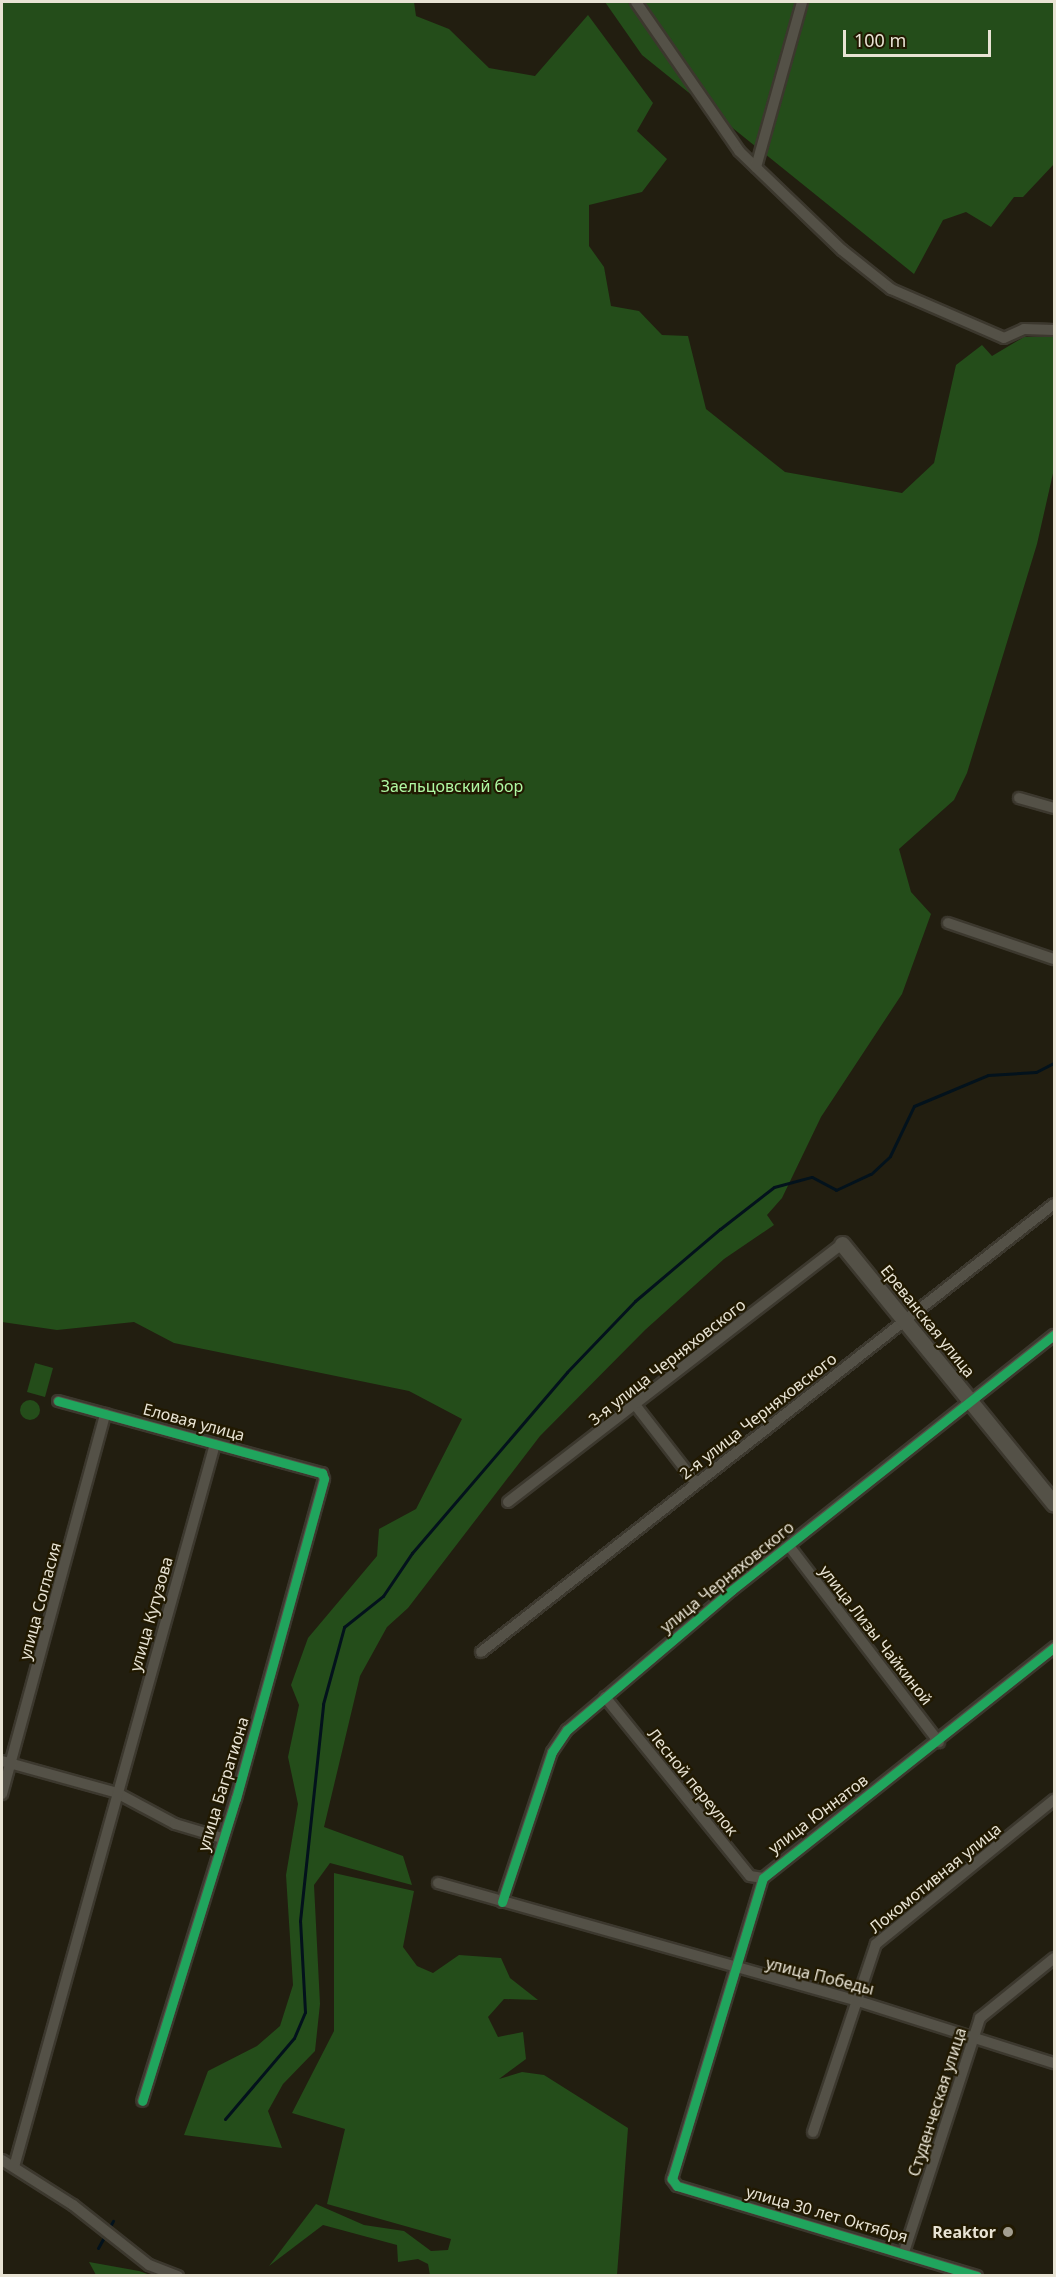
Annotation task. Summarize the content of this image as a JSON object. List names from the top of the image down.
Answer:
{
  "streets": {
    "street": [
      "Ереванская улица",
      "3-я улица Черняховского",
      "2-я улица Черняховского",
      "Еловая улица",
      "улица Черняховского",
      "улица Согласия",
      "улица Кутузова",
      "улица Лизы Чайкиной",
      "Лесной переулок",
      "улица Багратиона",
      "улица Юннатов",
      "Локомотивная улица",
      "улица Победы",
      "Студенческая улица",
      "улица 30 лет Октября"
    ]
  },
  "crossings": [
    ["Ереванская улица", "3-я улица Черняховского"],
    ["Ереванская улица", "2-я улица Черняховского"],
    ["Ереванская улица", "улица Черняховского"],
    ["Еловая улица", "улица Согласия"],
    ["Еловая улица", "улица Кутузова"],
    ["Еловая улица", "улица Багратиона"],
    ["улица Черняховского", "улица Лизы Чайкиной"],
    ["улица Черняховского", "Лесной переулок"],
    ["улица Черняховского", "улица Победы"],
    ["улица Лизы Чайкиной", "улица Юннатов"],
    ["Лесной переулок", "улица Юннатов"],
    ["улица Юннатов", "улица Победы"],
    ["улица Юннатов", "улица 30 лет Октября"],
    ["Локомотивная улица", "улица Победы"],
    ["улица Победы", "Студенческая улица"],
    ["Студенческая улица", "улица 30 лет Октября"]
  ],
  "parks": ["Заельцовский бор"],
  "places": ["Reaktor"],
  "scale_bar": "100 m"
}
